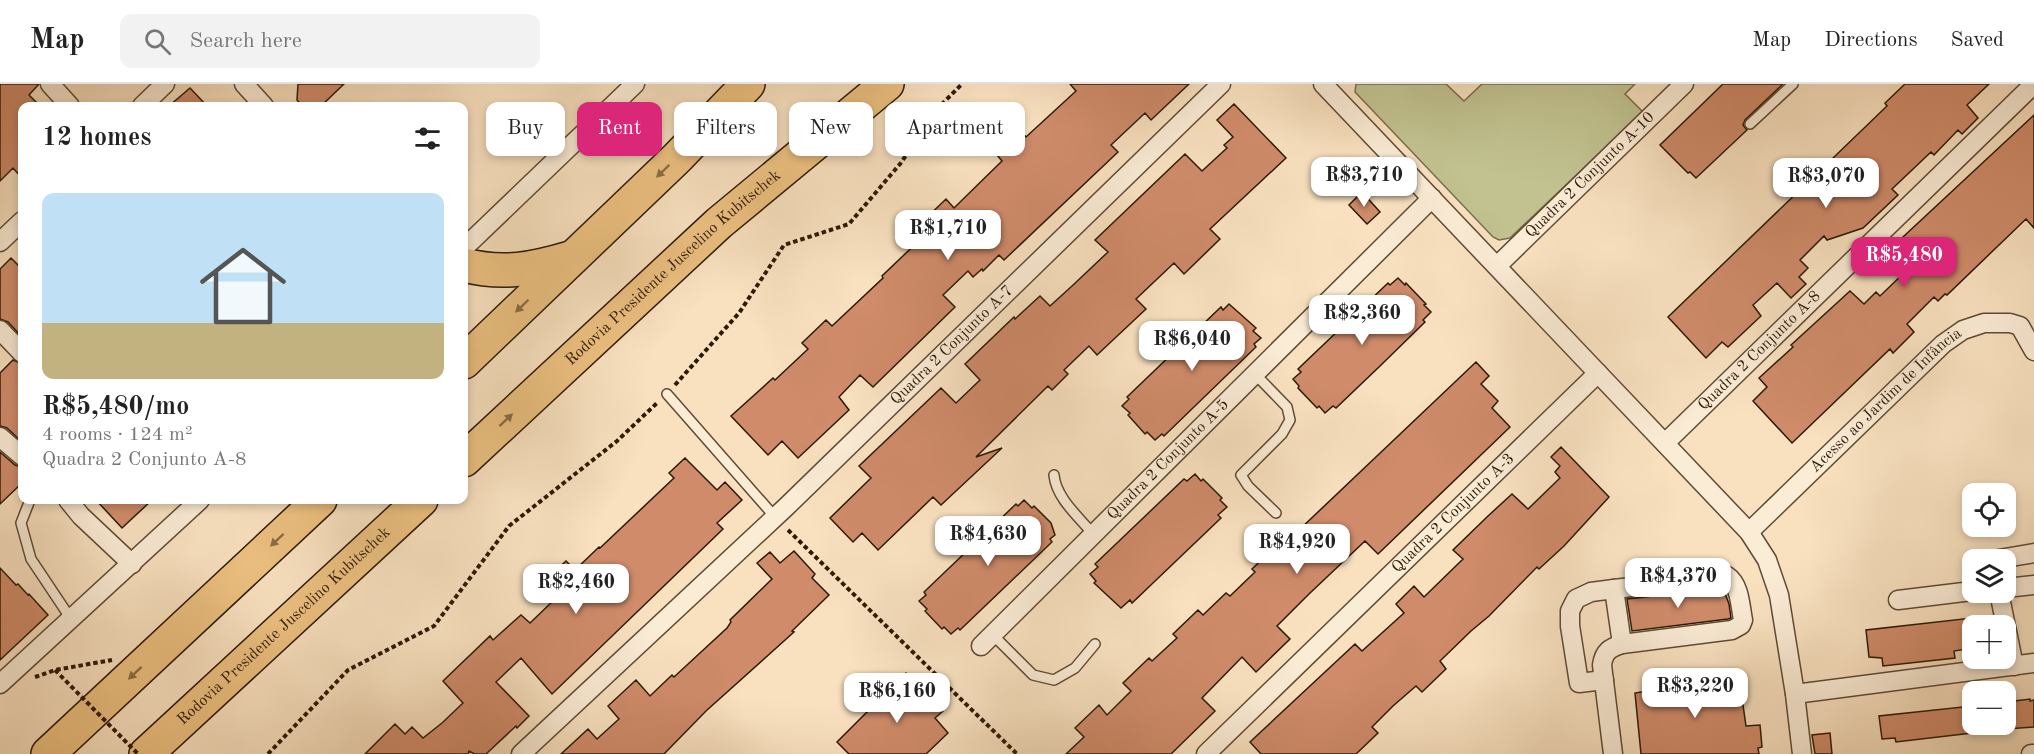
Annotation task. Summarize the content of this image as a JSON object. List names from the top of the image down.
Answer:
{
  "streets": {
    "highway": ["Rodovia Presidente Juscelino Kubitschek"],
    "street": [
      "Quadra 2 Conjunto A-10",
      "Quadra 2 Conjunto A-7",
      "Quadra 2 Conjunto A-8",
      "Acesso ao Jardim de Infância",
      "Quadra 2 Conjunto A-5",
      "Quadra 2 Conjunto A-3"
    ]
  },
  "page": {
    "header": "Map",
    "search": "Search here",
    "nav": ["Map", "Directions", "Saved"],
    "chip": [
      "Buy",
      "Rent",
      "Filters",
      "New",
      "Apartment"
    ],
    "heading": "12 homes",
    "price": [
      "R$3,710",
      "R$3,070",
      "R$1,710",
      "R$5,480",
      "R$2,360",
      "R$6,040",
      "R$4,630",
      "R$4,920",
      "R$4,370",
      "R$2,460",
      "R$3,220",
      "R$6,160"
    ],
    "list": [
      {
        "name": "R$5,480/mo",
        "note": "4 rooms · 124 m² · Quadra 2 Conjunto A-8"
      }
    ],
    "map_buttons": ["+", "−"]
  }
}
